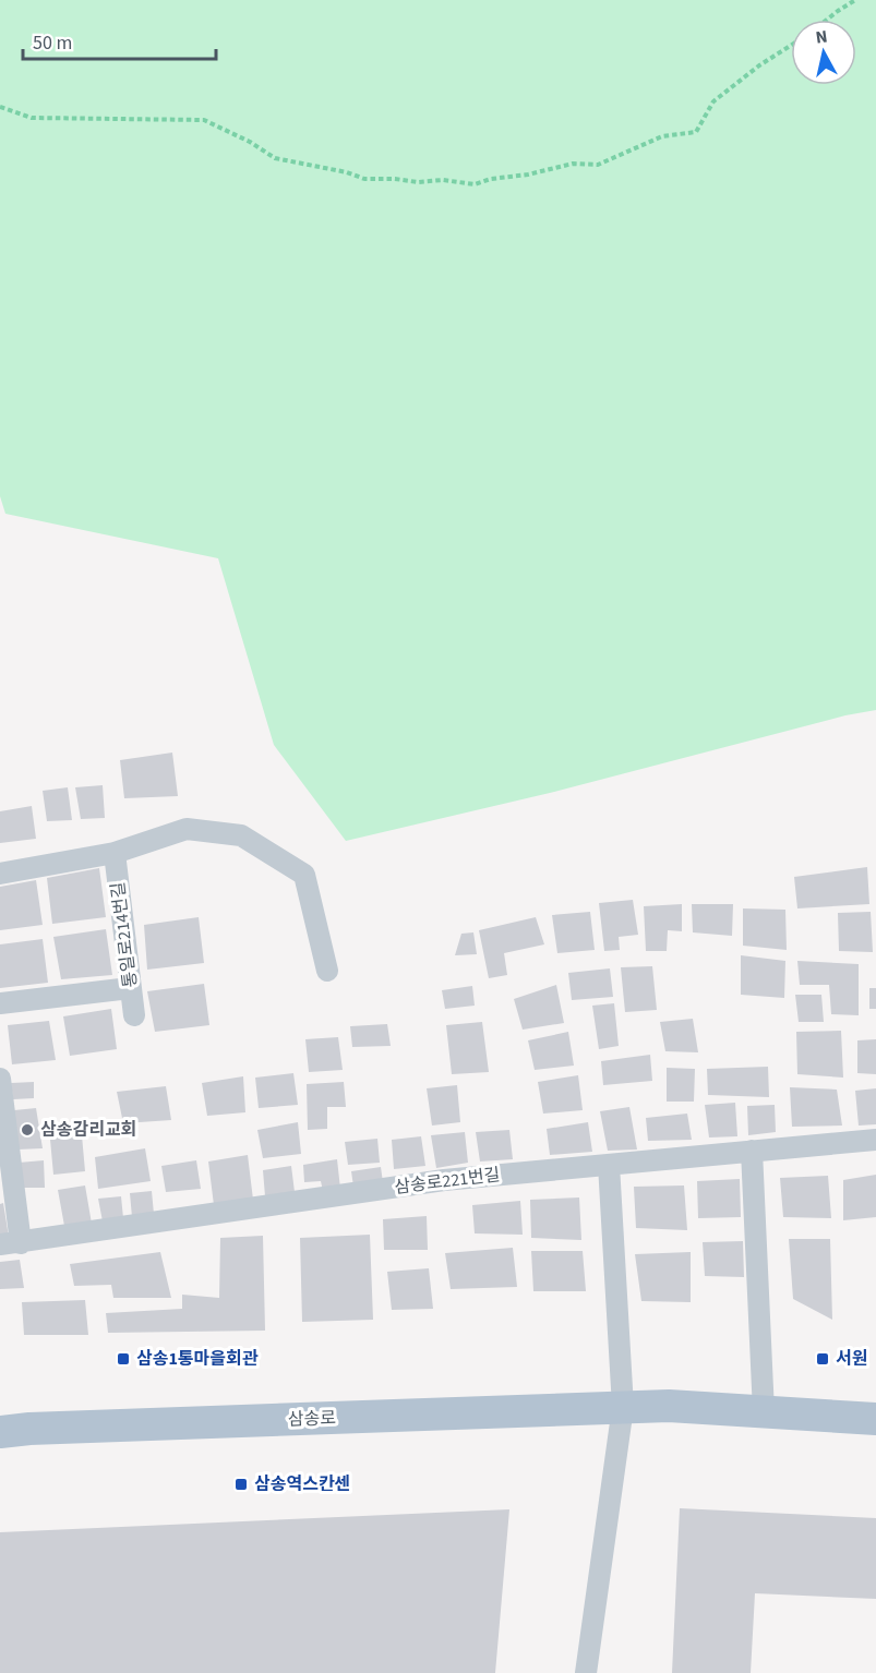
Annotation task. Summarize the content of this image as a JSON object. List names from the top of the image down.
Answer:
{
  "streets": {
    "main road": ["삼송로"],
    "street": ["통일로214번길", "삼송로221번길"]
  },
  "places": {
    "other": ["삼송감리교회"],
    "transit": ["삼송1통마을회관", "서원", "삼송역스칸센"]
  },
  "scale_bar": "50 m",
  "north": "top"
}
